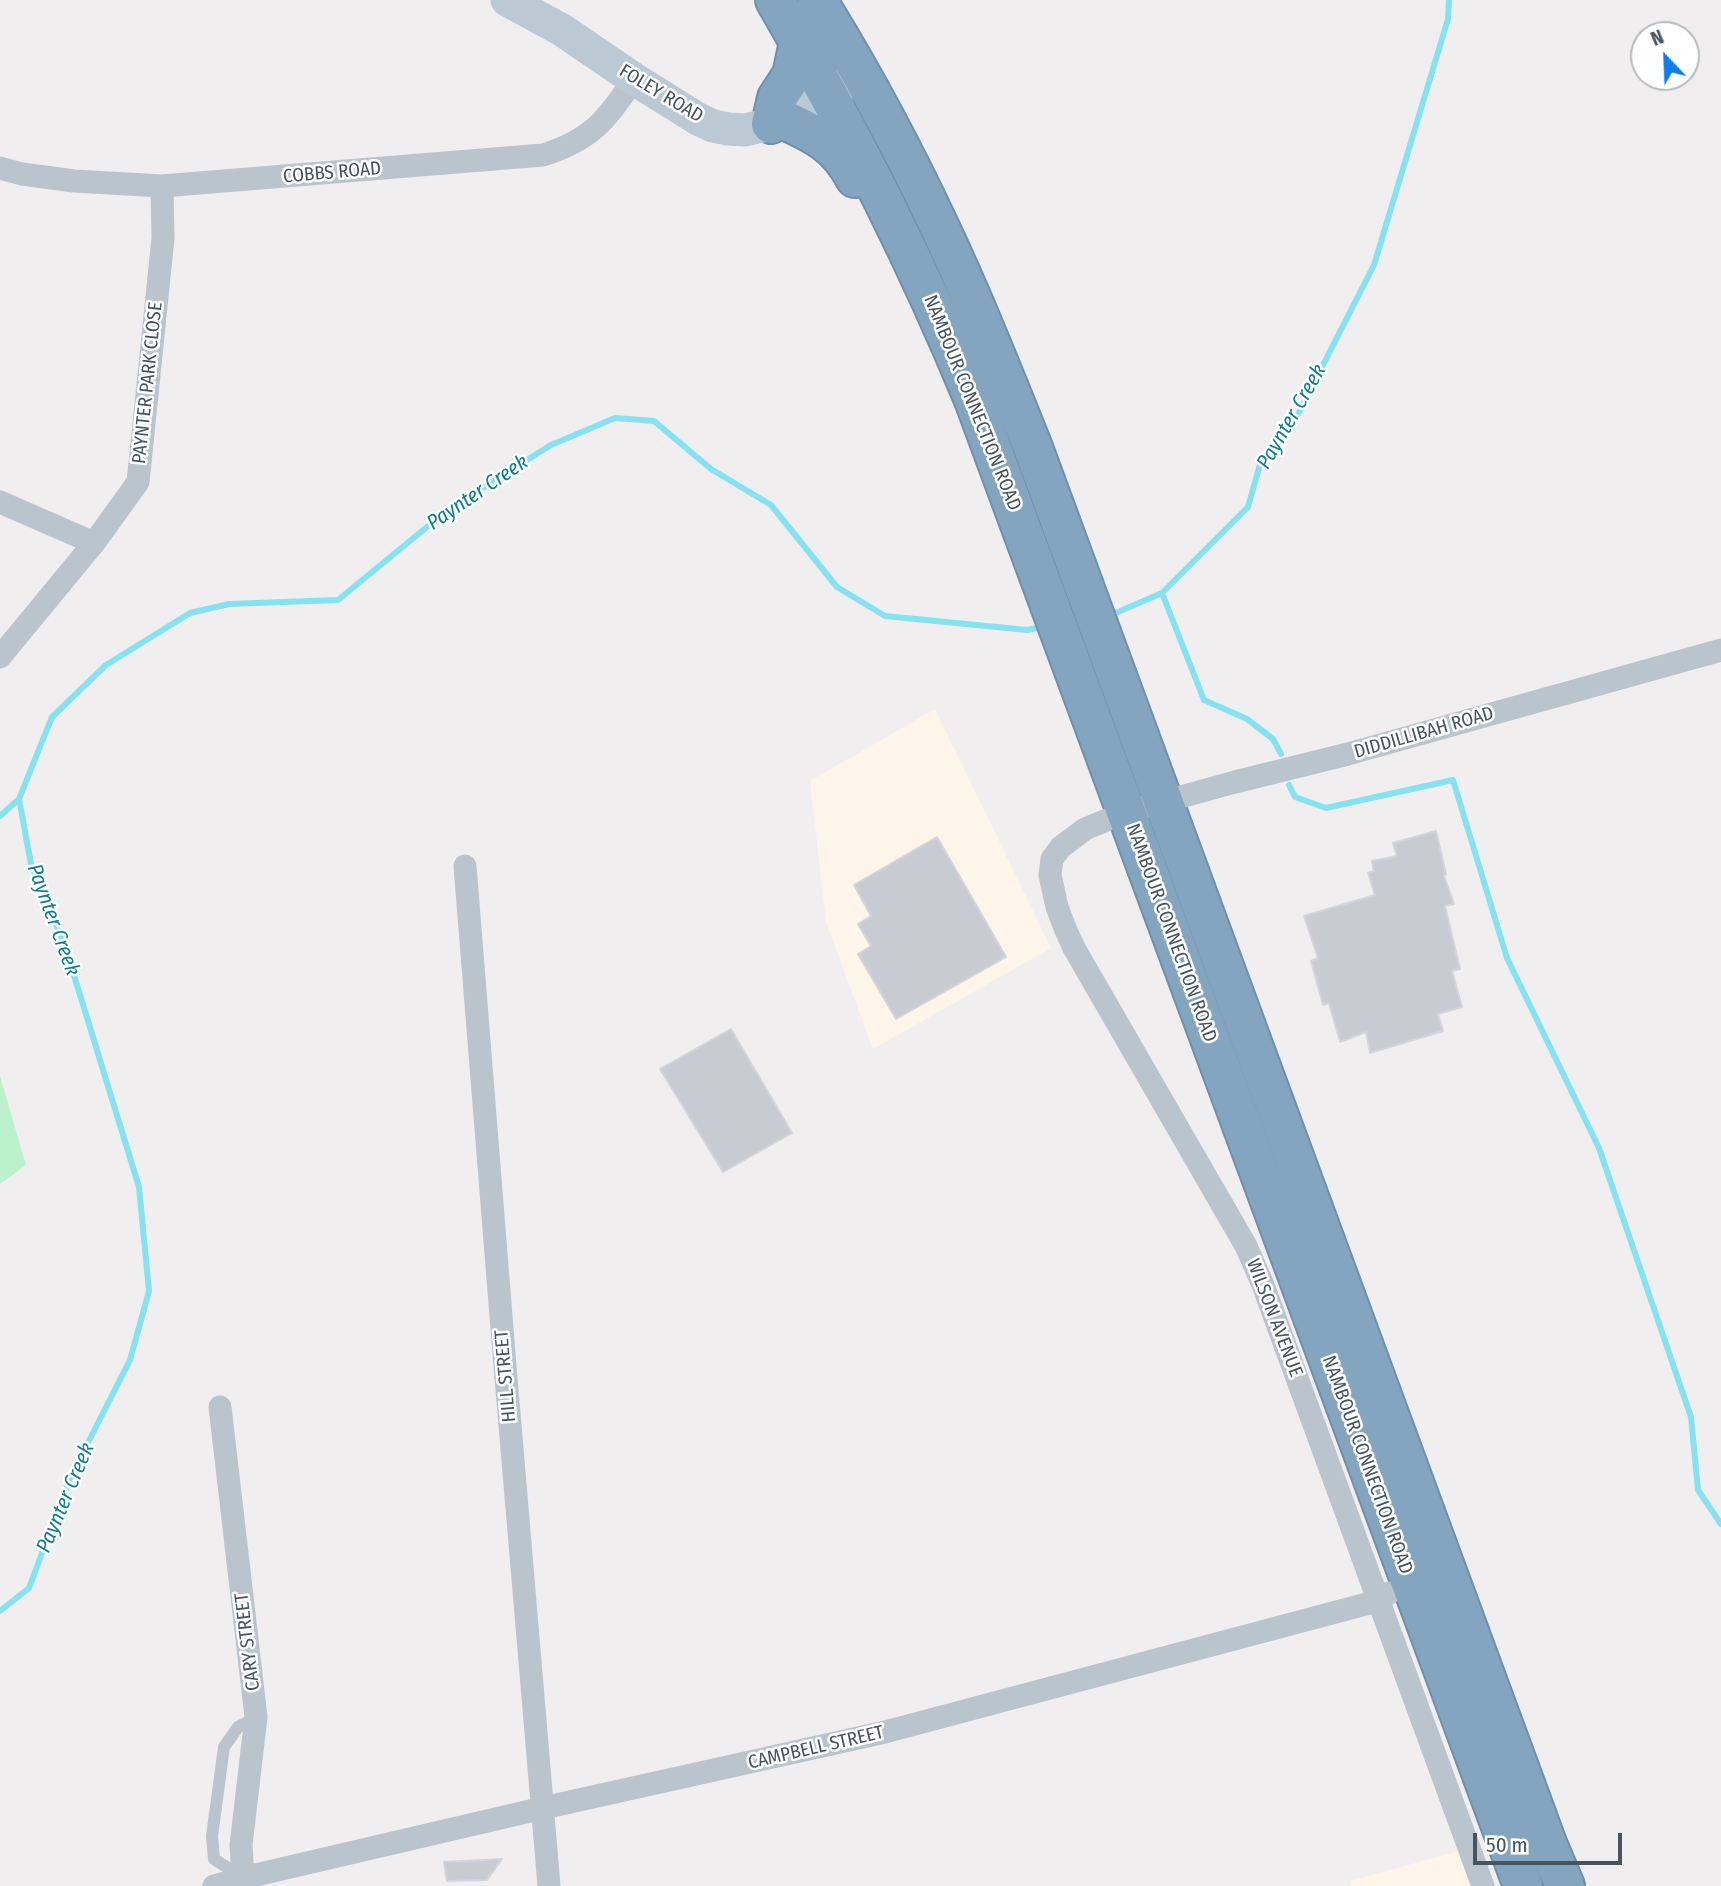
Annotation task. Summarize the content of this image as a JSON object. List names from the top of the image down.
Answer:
{
  "streets": {
    "highway": ["NAMBOUR CONNECTION ROAD"],
    "street": [
      "FOLEY ROAD",
      "COBBS ROAD",
      "PAYNTER PARK CLOSE",
      "DIDDILLIBAH ROAD",
      "WILSON AVENUE",
      "HILL STREET",
      "CARY STREET",
      "CAMPBELL STREET"
    ]
  },
  "crossings": [
    ["FOLEY ROAD", "COBBS ROAD"],
    ["FOLEY ROAD", "NAMBOUR CONNECTION ROAD"],
    ["COBBS ROAD", "PAYNTER PARK CLOSE"],
    ["NAMBOUR CONNECTION ROAD", "DIDDILLIBAH ROAD"],
    ["NAMBOUR CONNECTION ROAD", "WILSON AVENUE"],
    ["NAMBOUR CONNECTION ROAD", "CAMPBELL STREET"],
    ["DIDDILLIBAH ROAD", "WILSON AVENUE"],
    ["WILSON AVENUE", "CAMPBELL STREET"],
    ["HILL STREET", "CAMPBELL STREET"],
    ["CARY STREET", "CAMPBELL STREET"]
  ],
  "water": ["Paynter Creek"],
  "scale_bar": "50 m",
  "north": "top left"
}
